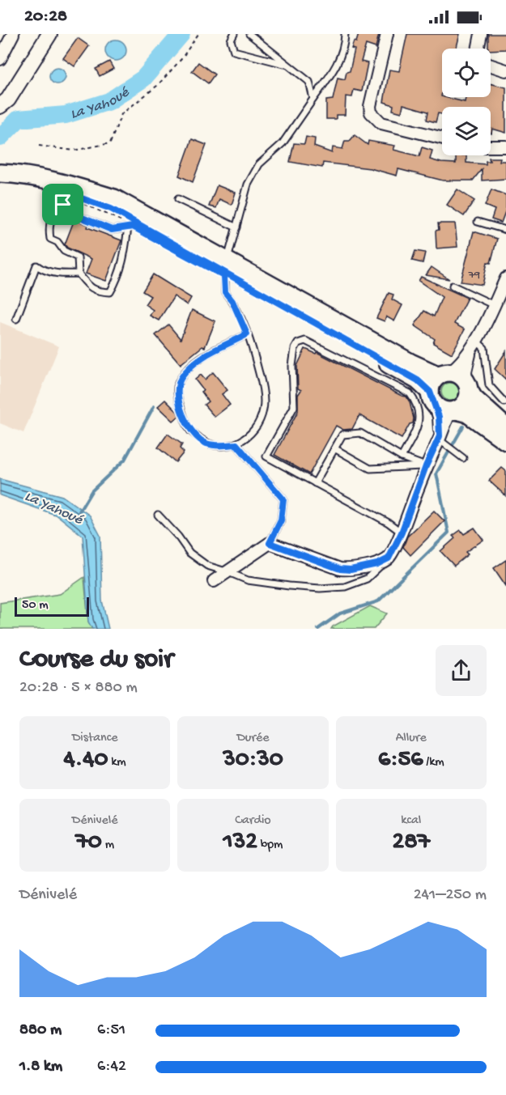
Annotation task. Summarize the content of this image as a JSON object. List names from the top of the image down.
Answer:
{
  "water": ["La Yahoué"],
  "house_numbers": ["79"],
  "scale_bar": "50 m",
  "page": {
    "status": "20:28",
    "scale": "50 m",
    "heading": ["Course du soir", "20:28 · 5 × 880 m"],
    "stats": [
      ["Distance", "4.40 km"],
      ["Durée", "30:30"],
      ["Allure", "6:56 /km"],
      ["Dénivelé", "70 m"],
      ["Cardio", "132 bpm"],
      ["kcal", "287"]
    ],
    "chart": ["Dénivelé", "241–250 m"],
    "list": [
      {
        "name": "880 m",
        "note": "6:51"
      },
      {
        "name": "1.8 km",
        "note": "6:42"
      }
    ]
  }
}
